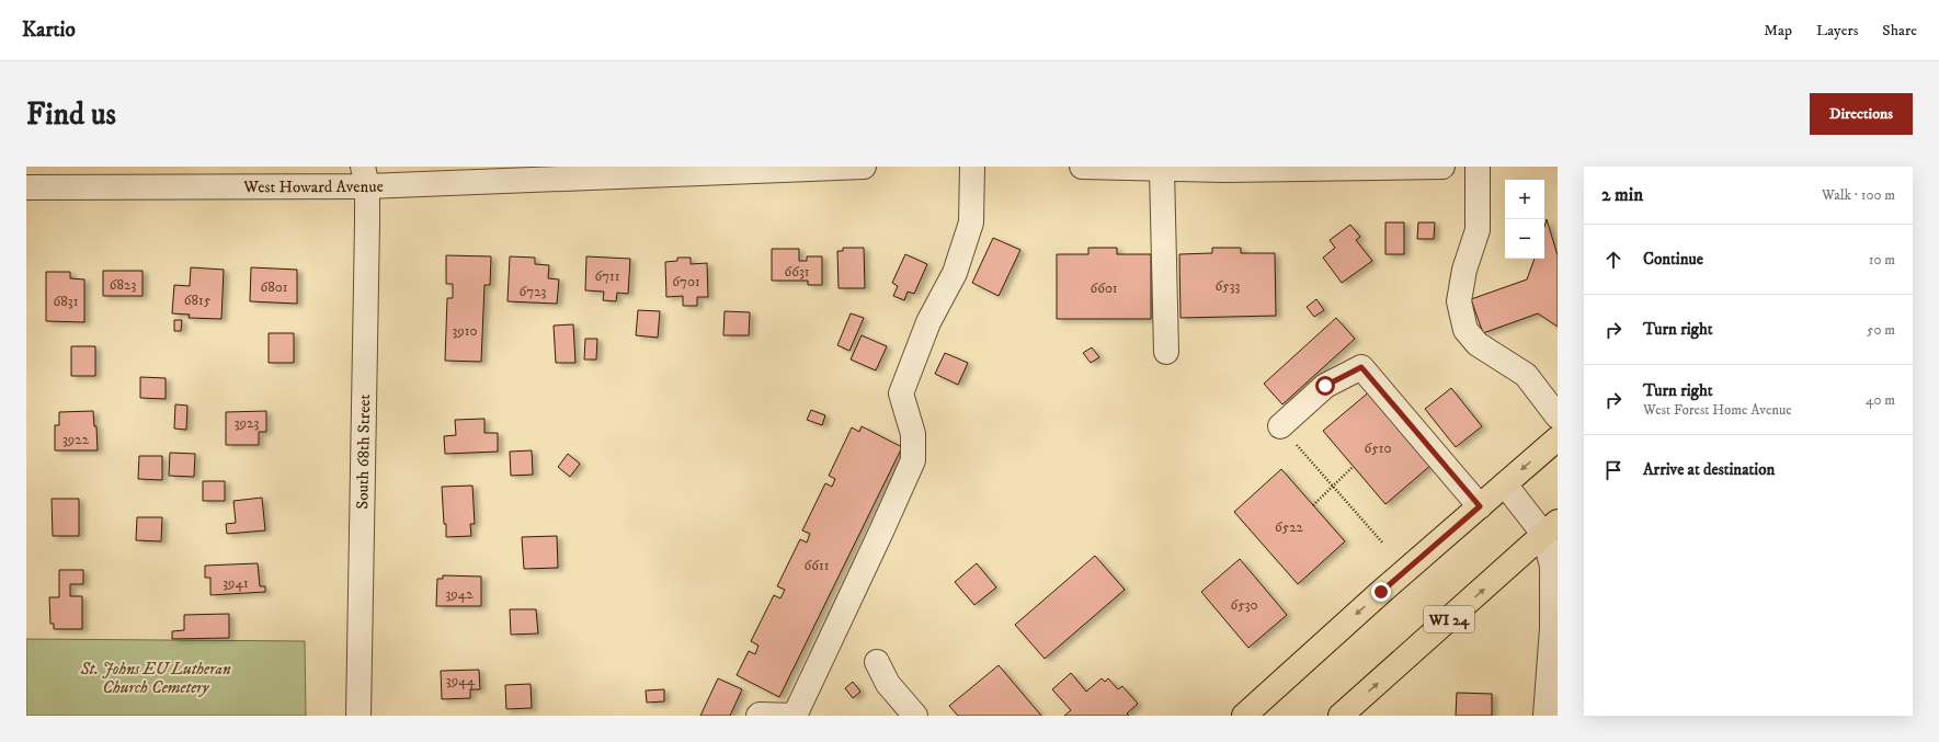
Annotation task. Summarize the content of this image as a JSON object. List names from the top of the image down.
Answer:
{
  "streets": {
    "main road": ["WI 24"],
    "street": ["West Howard Avenue", "South 68th Street"]
  },
  "crossings": [
    ["West Howard Avenue", "South 68th Street"]
  ],
  "parks": ["St. Johns EU Lutheran Church Cemetery"],
  "house_numbers": [
    "6631",
    "6711",
    "6701",
    "6823",
    "6533",
    "6801",
    "6601",
    "6723",
    "6815",
    "6831",
    "3910",
    "3923",
    "3922",
    "6510",
    "6522",
    "6611",
    "3941",
    "3942",
    "6530",
    "3944"
  ],
  "page": {
    "header": "Kartio",
    "nav": ["Map", "Layers", "Share"],
    "buttons": "Directions",
    "title": "Find us",
    "heading": ["2 min", "Walk · 100 m"],
    "map_buttons": ["+", "−"],
    "list": [
      ["Continue", "10 m"],
      ["Turn right", "50 m"],
      ["Turn right", "West Forest Home Avenue", "40 m"],
      "Arrive at destination"
    ]
  }
}
